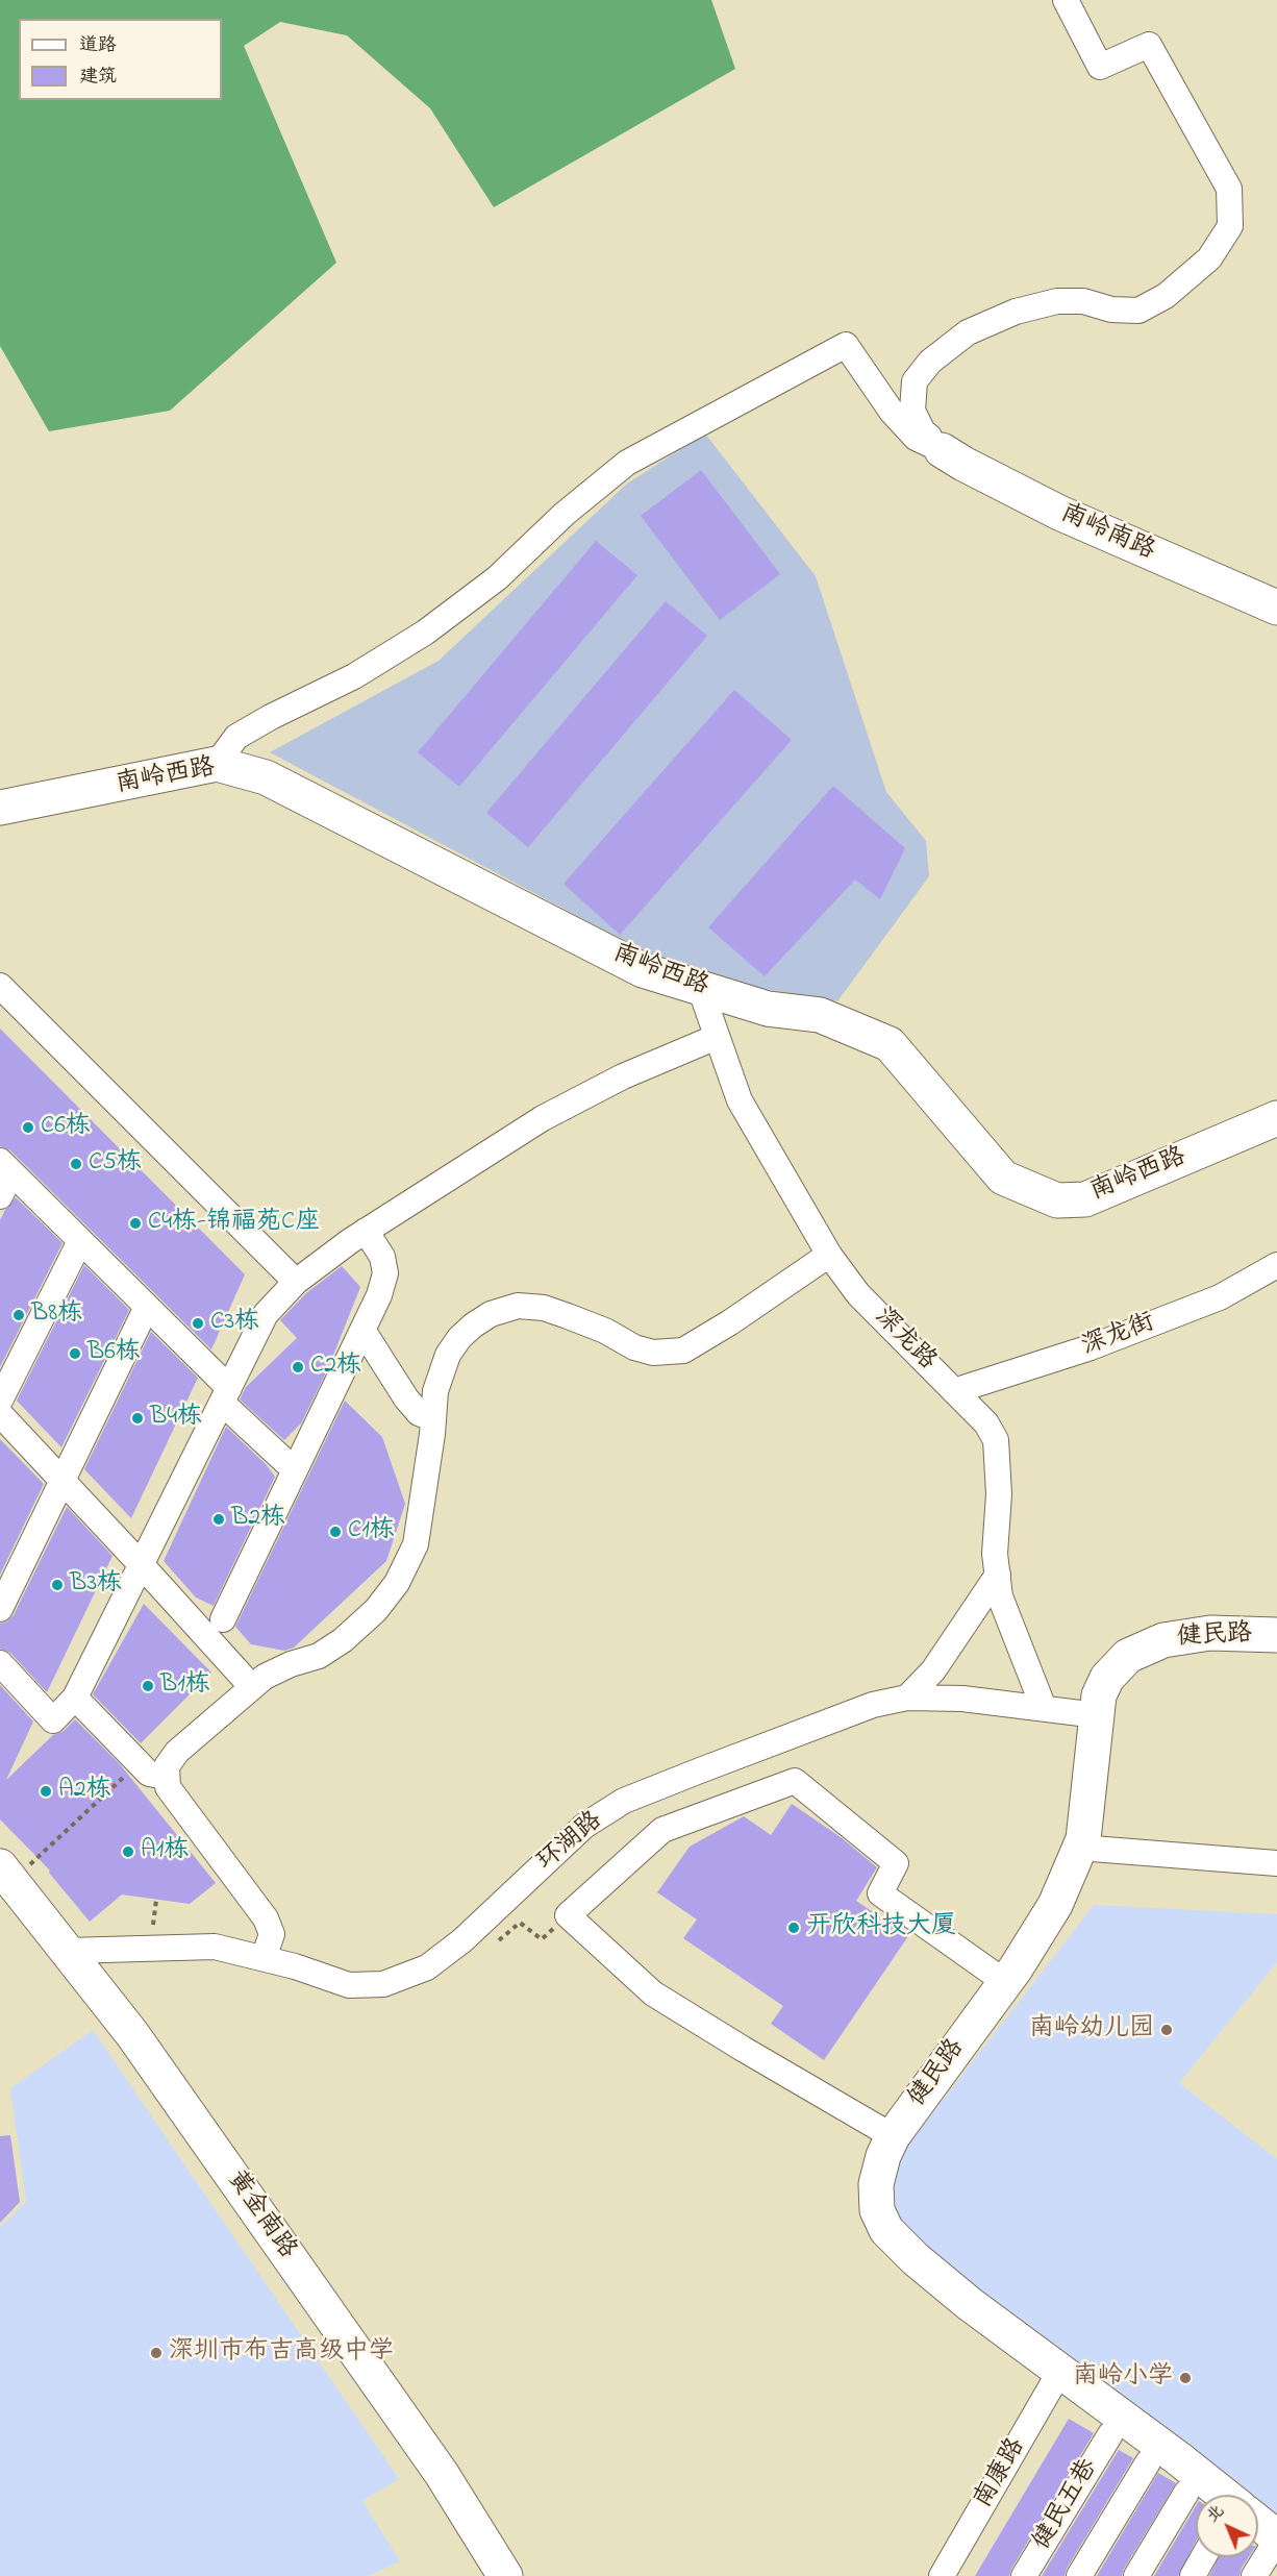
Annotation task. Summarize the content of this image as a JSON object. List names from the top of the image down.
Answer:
{
  "streets": {
    "street": [
      "南岭南路",
      "南岭西路",
      "深龙街",
      "深龙路",
      "健民路",
      "环湖路",
      "黄金南路",
      "南康路",
      "健民五巷"
    ]
  },
  "crossings": [
    ["南岭西路", "深龙路"],
    ["深龙街", "深龙路"],
    ["深龙路", "环湖路"],
    ["健民路", "环湖路"],
    ["健民路", "南康路"],
    ["环湖路", "黄金南路"]
  ],
  "places": [
    "C6栋",
    "C5栋",
    "C4栋-锦福苑C座",
    "B8栋",
    "C3栋",
    "B6栋",
    "C2栋",
    "B4栋",
    "B2栋",
    "C1栋",
    "B3栋",
    "B1栋",
    "A2栋",
    "A1栋",
    "开欣科技大厦",
    "南岭幼儿园",
    "深圳市布吉高级中学",
    "南岭小学"
  ],
  "legend": ["道路", "建筑"],
  "north": "top left"
}
